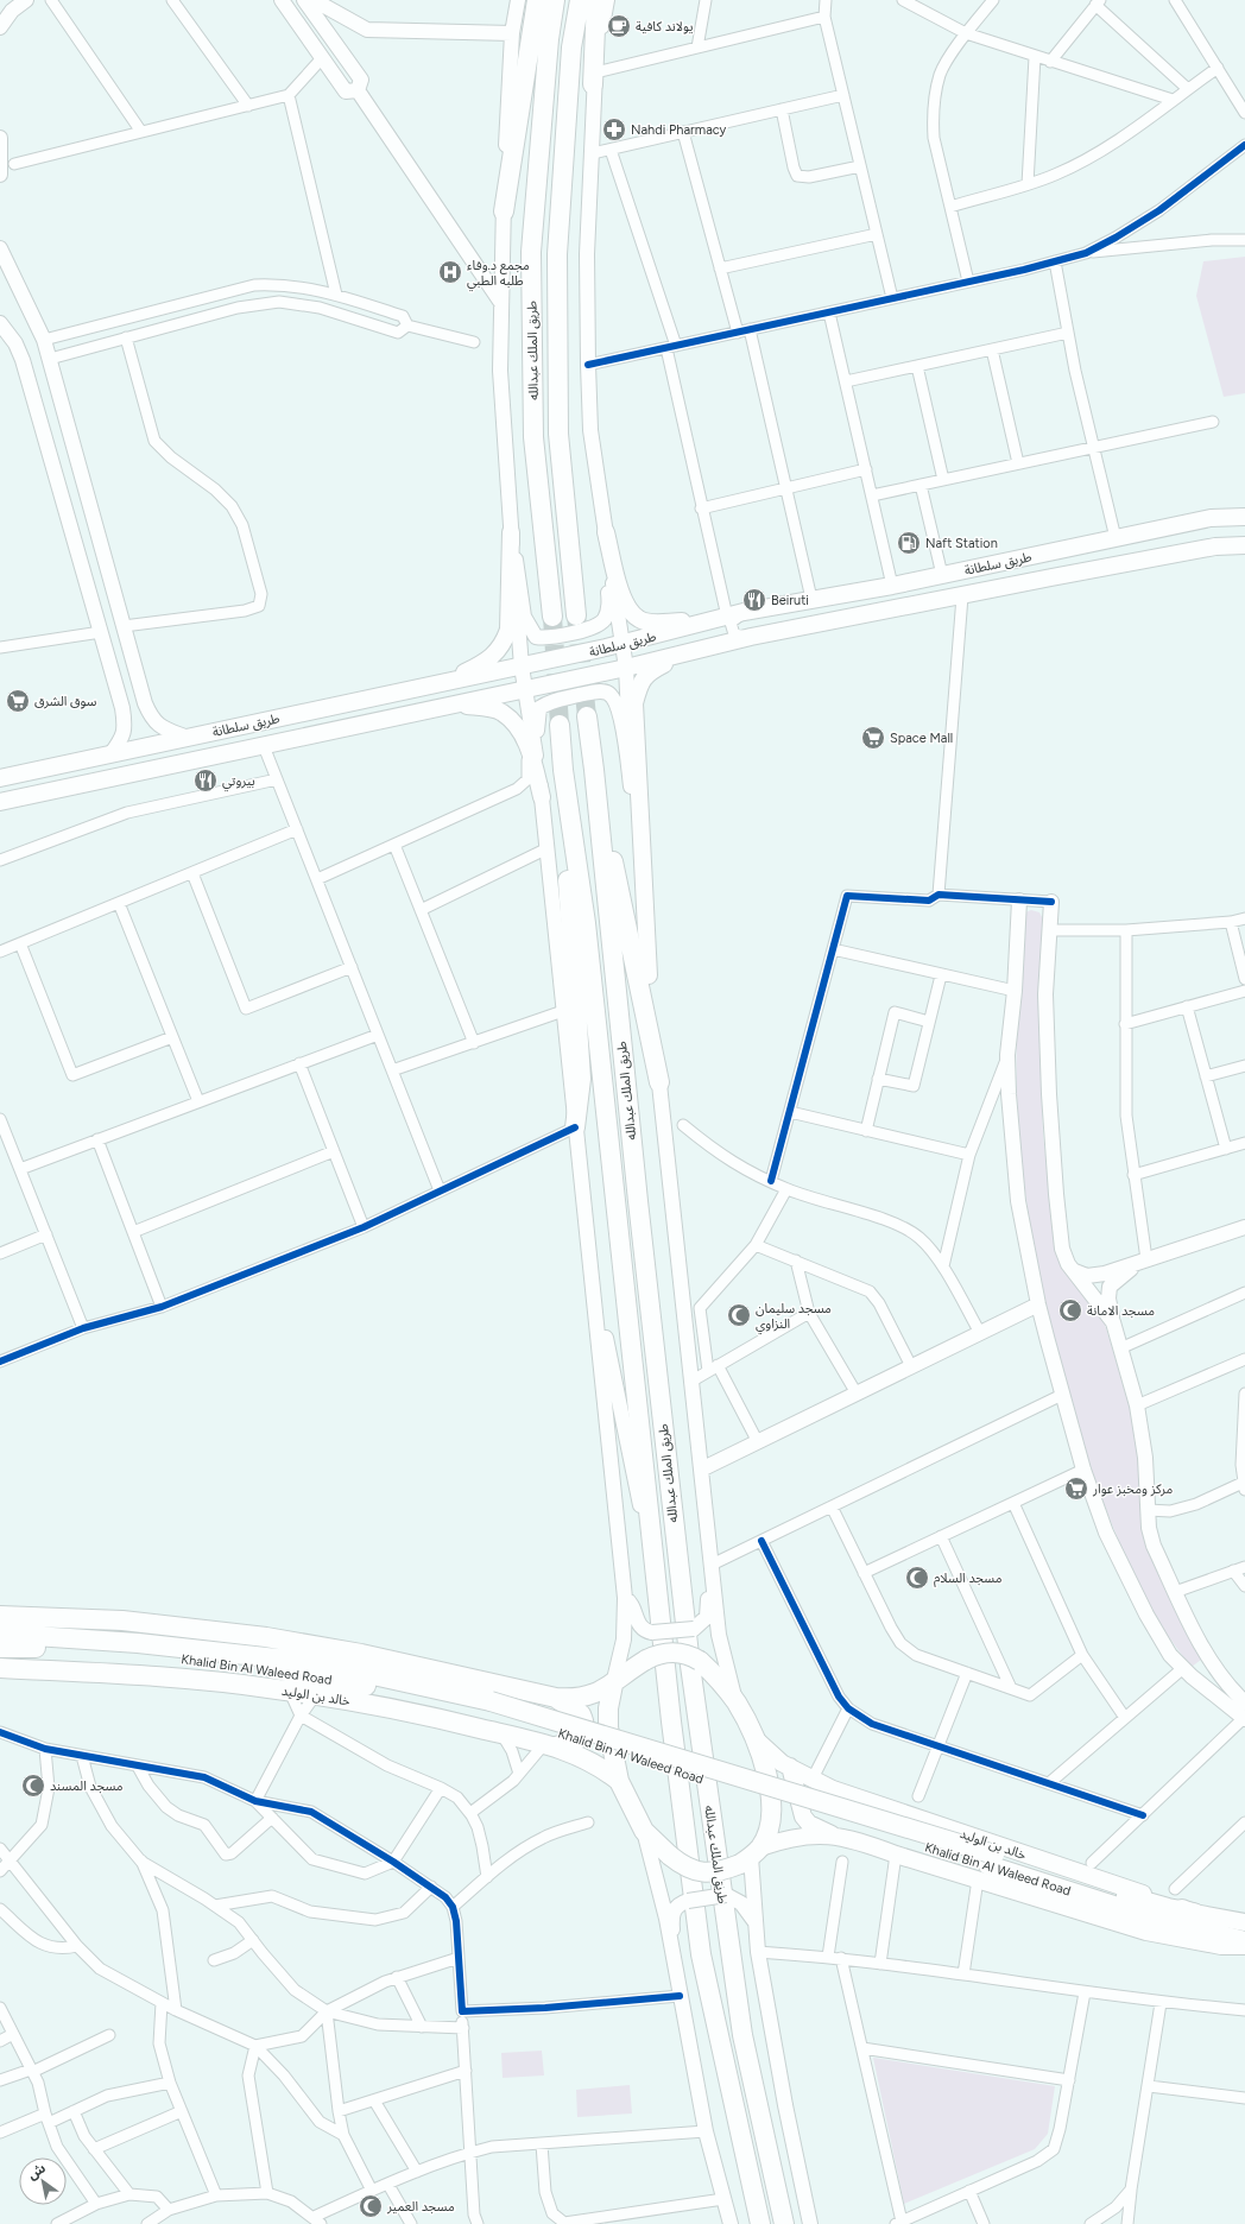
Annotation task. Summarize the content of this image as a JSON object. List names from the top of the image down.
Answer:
{
  "streets": {
    "highway": ["طريق الملك عبدالله", "Khalid Bin Al Waleed Road", "خالد بن الوليد"],
    "main road": ["طريق سلطانة"]
  },
  "crossings": [
    ["Khalid Bin Al Waleed Road", "خالد بن الوليد"]
  ],
  "places": {
    "cafe": ["يولاند كافية"],
    "pharmacy": ["Nahdi Pharmacy"],
    "hospital": ["مجمع د.وفاء طلبه الطبي"],
    "fuel station": ["Naft Station"],
    "restaurant": ["Beiruti", "بيروتي"],
    "supermarket": ["سوق الشرق", "Space Mall", "مركز ومخبز عوار"],
    "mosque": [
      "مسجد الامانة",
      "مسجد سليمان النزاوي",
      "مسجد السلام",
      "مسجد المسند",
      "مسجد العمير"
    ]
  },
  "north": "top left"
}
